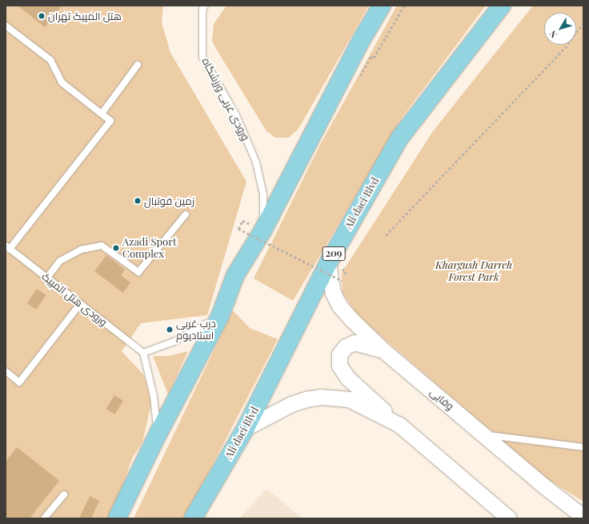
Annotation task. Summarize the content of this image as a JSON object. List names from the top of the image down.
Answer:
{
  "streets": {
    "main road": ["Ali daei Blvd", "209"],
    "street": ["وفایی"],
    "lane": ["ورودی غربی ورزشگاه", "ورودی هتل المپیک"]
  },
  "crossings": [
    ["Ali daei Blvd", "وفایی"]
  ],
  "parks": ["Khargush Darreh Forest Park"],
  "places": [
    "هتل المپیک تهران",
    "زمین فوتبال",
    "Azadi Sport Complex",
    "درب غربی استادیوم"
  ],
  "north": "bottom left"
}
